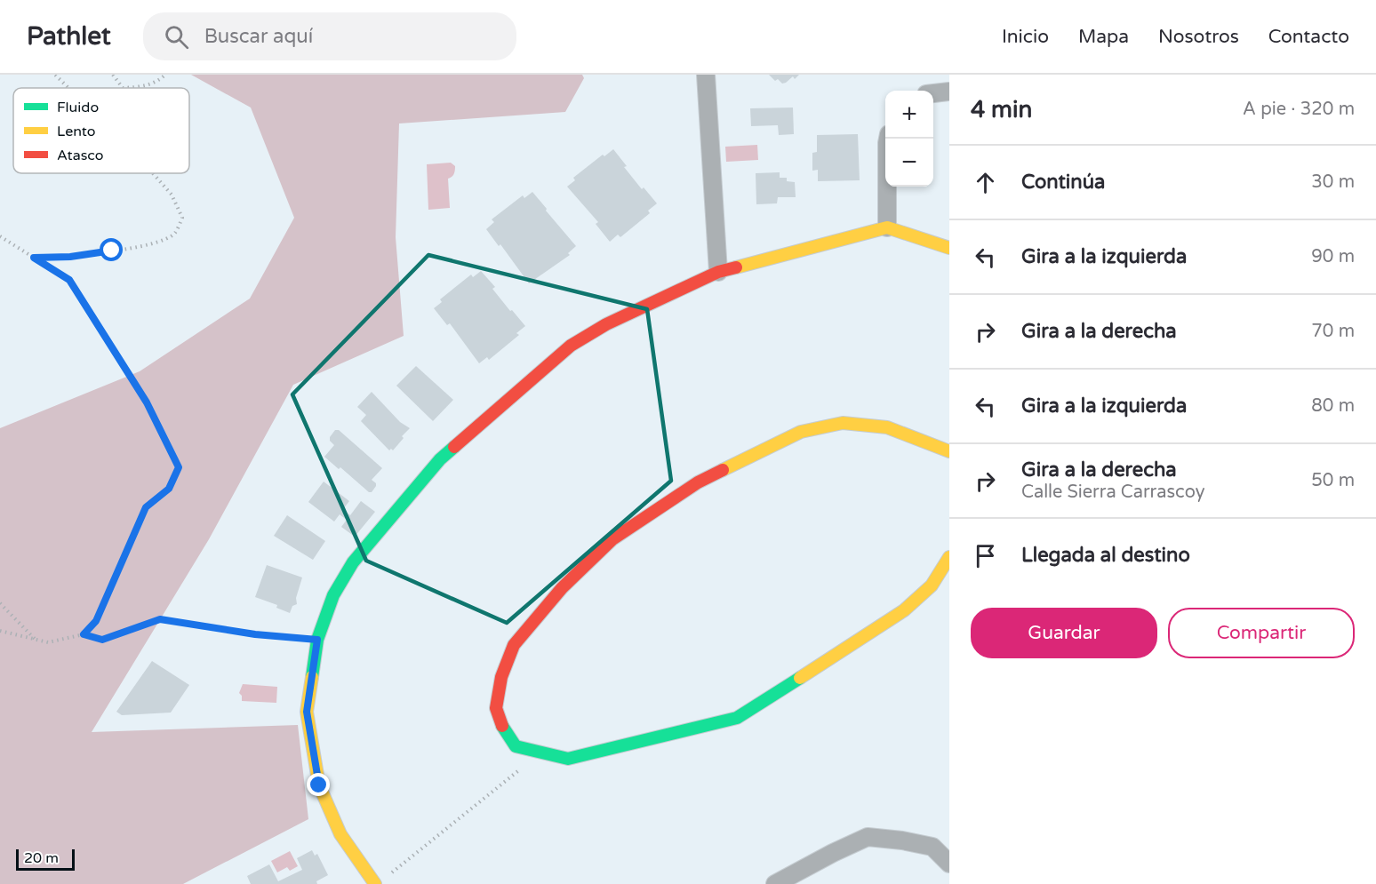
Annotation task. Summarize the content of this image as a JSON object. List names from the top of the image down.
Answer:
{
  "legend": ["Fluido", "Lento", "Atasco"],
  "scale_bar": "20 m",
  "page": {
    "header": "Pathlet",
    "search": "Buscar aquí",
    "nav": [
      "Inicio",
      "Mapa",
      "Nosotros",
      "Contacto"
    ],
    "heading": ["4 min", "A pie · 320 m"],
    "map_buttons": ["+", "−"],
    "list": [
      ["Continúa", "30 m"],
      ["Gira a la izquierda", "90 m"],
      ["Gira a la derecha", "70 m"],
      ["Gira a la izquierda", "80 m"],
      ["Gira a la derecha", "Calle Sierra Carrascoy", "50 m"],
      "Llegada al destino"
    ],
    "buttons": ["Guardar", "Compartir"],
    "scale": "20 m"
  }
}
